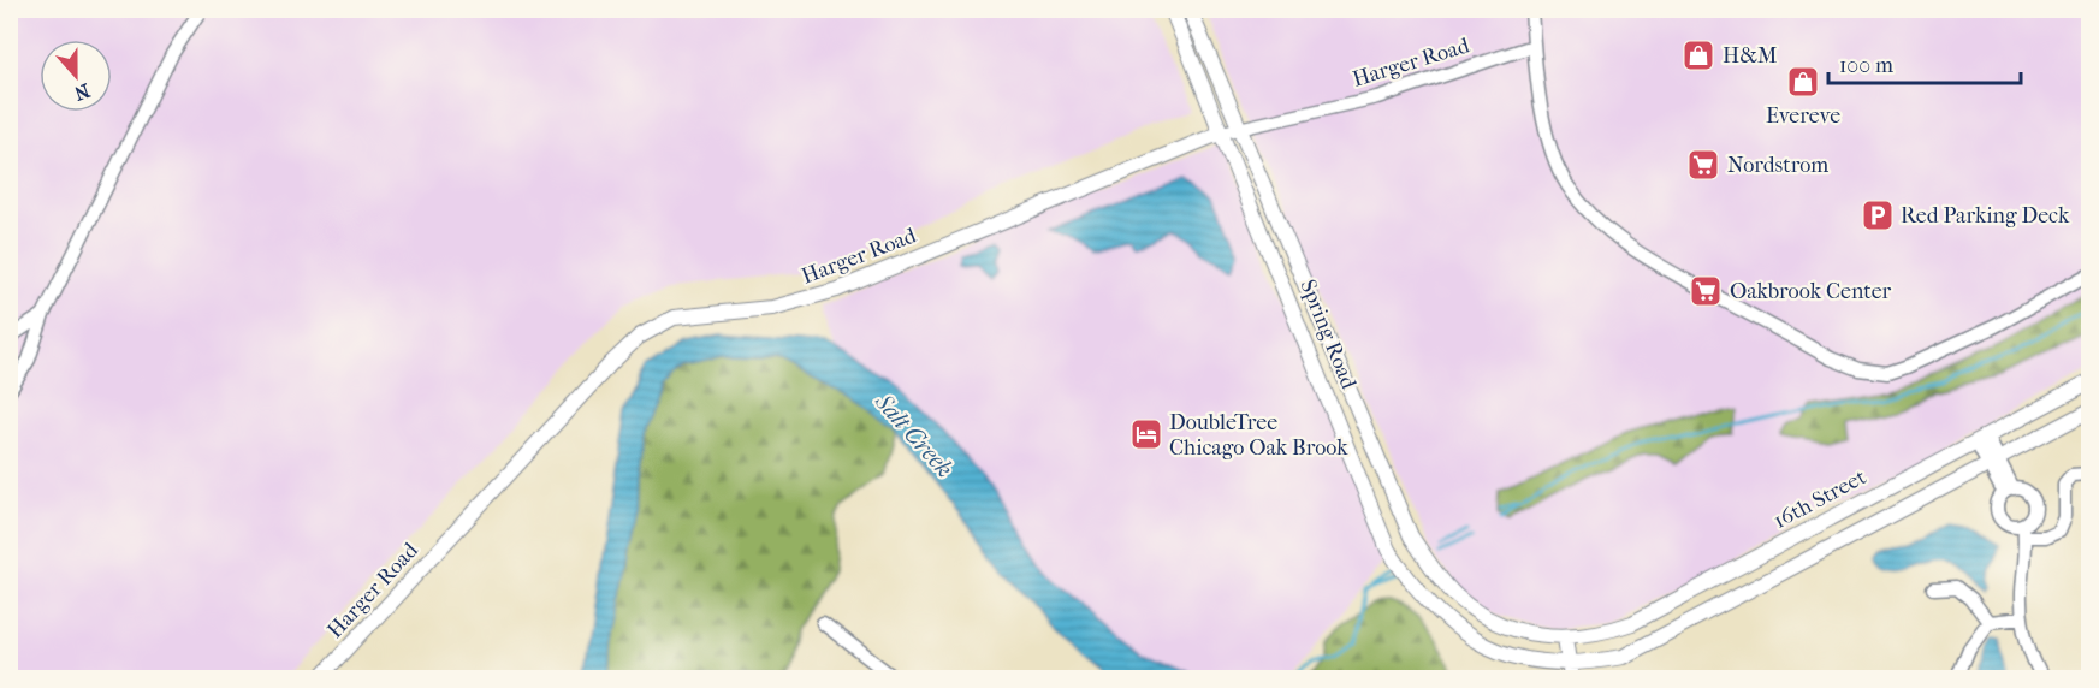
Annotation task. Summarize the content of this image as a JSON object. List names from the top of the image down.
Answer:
{
  "streets": {
    "street": ["Harger Road", "Spring Road", "16th Street"]
  },
  "crossings": [
    ["Harger Road", "Spring Road"],
    ["Spring Road", "16th Street"]
  ],
  "water": ["Salt Creek"],
  "places": {
    "shop": ["H&M", "Evereve"],
    "supermarket": ["Nordstrom", "Oakbrook Center"],
    "parking": ["Red Parking Deck"],
    "hotel": ["DoubleTree Chicago Oak Brook"]
  },
  "scale_bar": "100 m",
  "north": "bottom"
}
